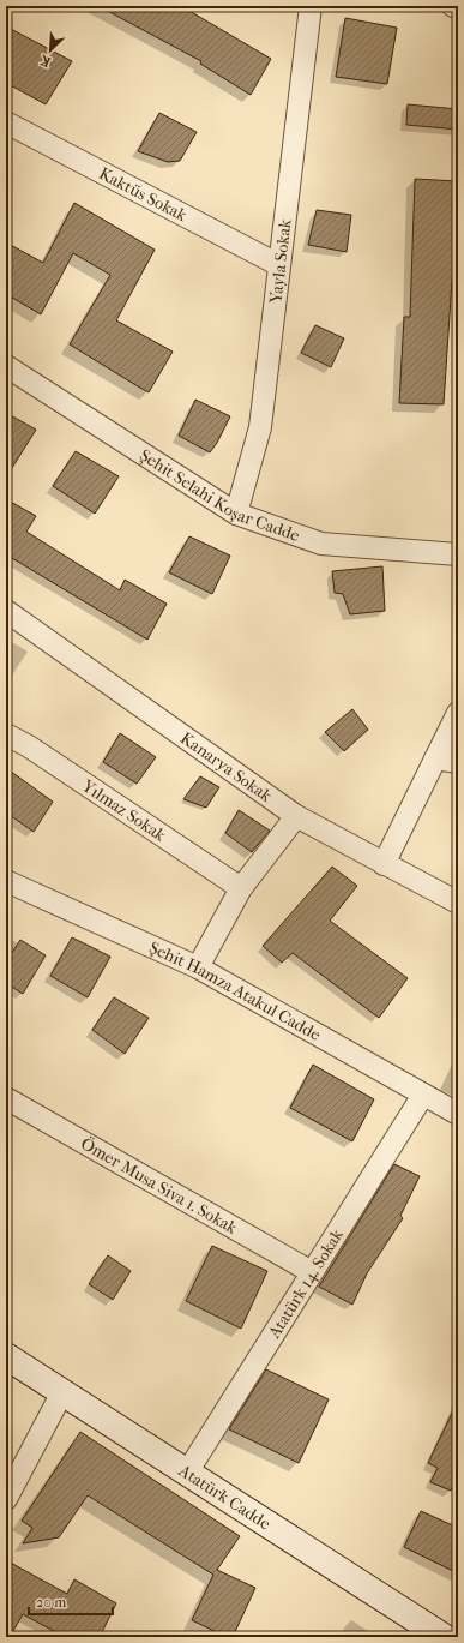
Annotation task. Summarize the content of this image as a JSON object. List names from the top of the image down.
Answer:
{
  "streets": {
    "main road": ["Atatürk Cadde"],
    "street": [
      "Kaktüs Sokak",
      "Yayla Sokak",
      "Şehit Selahi Koşar Cadde",
      "Kanarya Sokak",
      "Yılmaz Sokak",
      "Şehit Hamza Atakul Cadde",
      "Ömer Musa Siva 1. Sokak",
      "Atatürk 14. Sokak"
    ]
  },
  "crossings": [
    ["Kaktüs Sokak", "Yayla Sokak"],
    ["Yayla Sokak", "Şehit Selahi Koşar Cadde"],
    ["Şehit Hamza Atakul Cadde", "Atatürk 14. Sokak"],
    ["Ömer Musa Siva 1. Sokak", "Atatürk 14. Sokak"],
    ["Atatürk 14. Sokak", "Atatürk Cadde"]
  ],
  "scale_bar": "20 m",
  "north": "bottom left"
}
